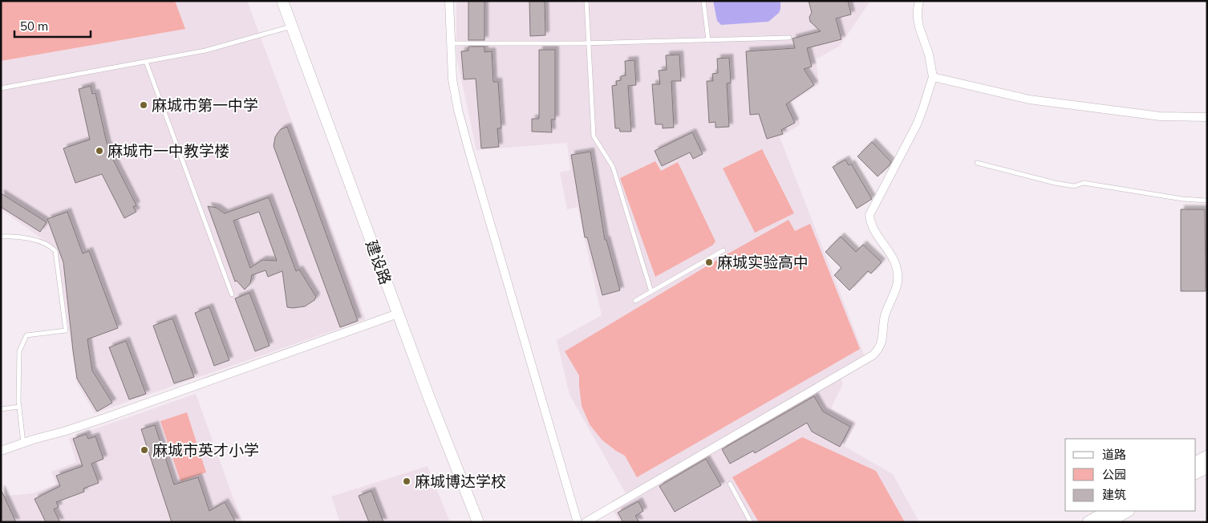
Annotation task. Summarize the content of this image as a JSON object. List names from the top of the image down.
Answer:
{
  "streets": {
    "street": ["建设路"]
  },
  "places": [
    "麻城市第一中学",
    "麻城市一中教学楼",
    "麻城实验高中",
    "麻城市英才小学",
    "麻城博达学校"
  ],
  "legend": ["道路", "公园", "建筑"],
  "scale_bar": "50 m"
}
